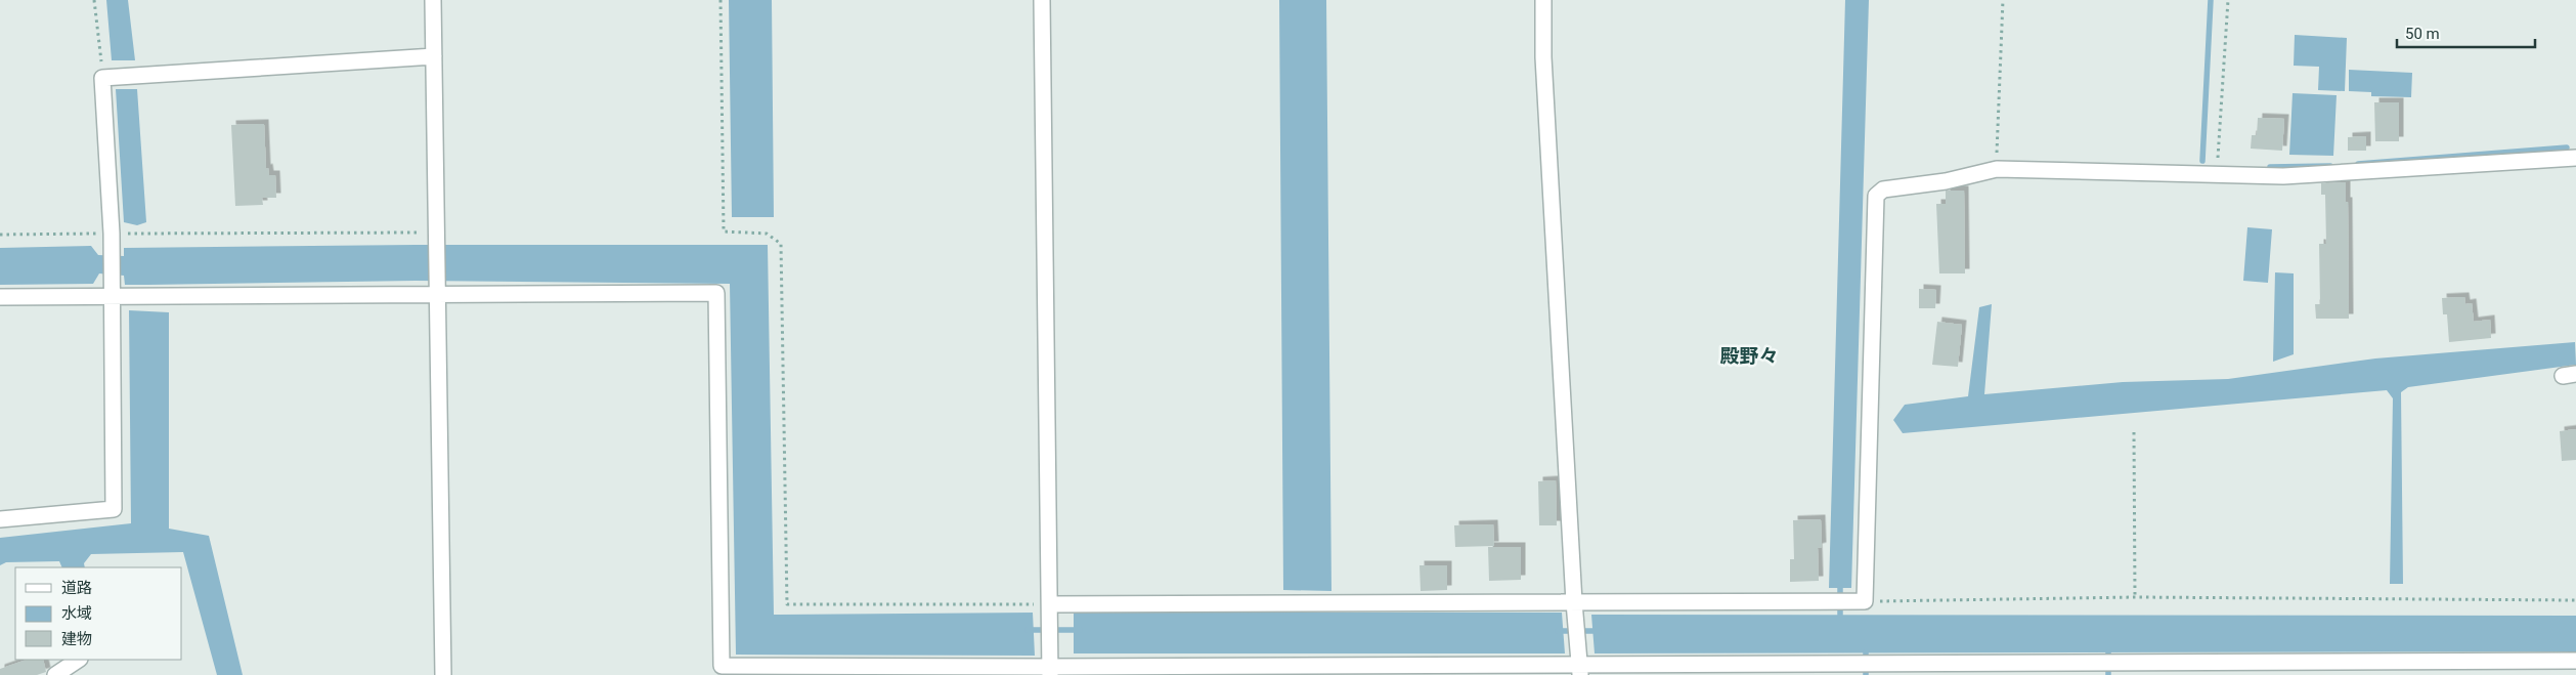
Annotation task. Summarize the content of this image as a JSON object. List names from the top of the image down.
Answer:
{
  "districts": ["殿野々"],
  "legend": ["道路", "水域", "建物"],
  "scale_bar": "50 m"
}
